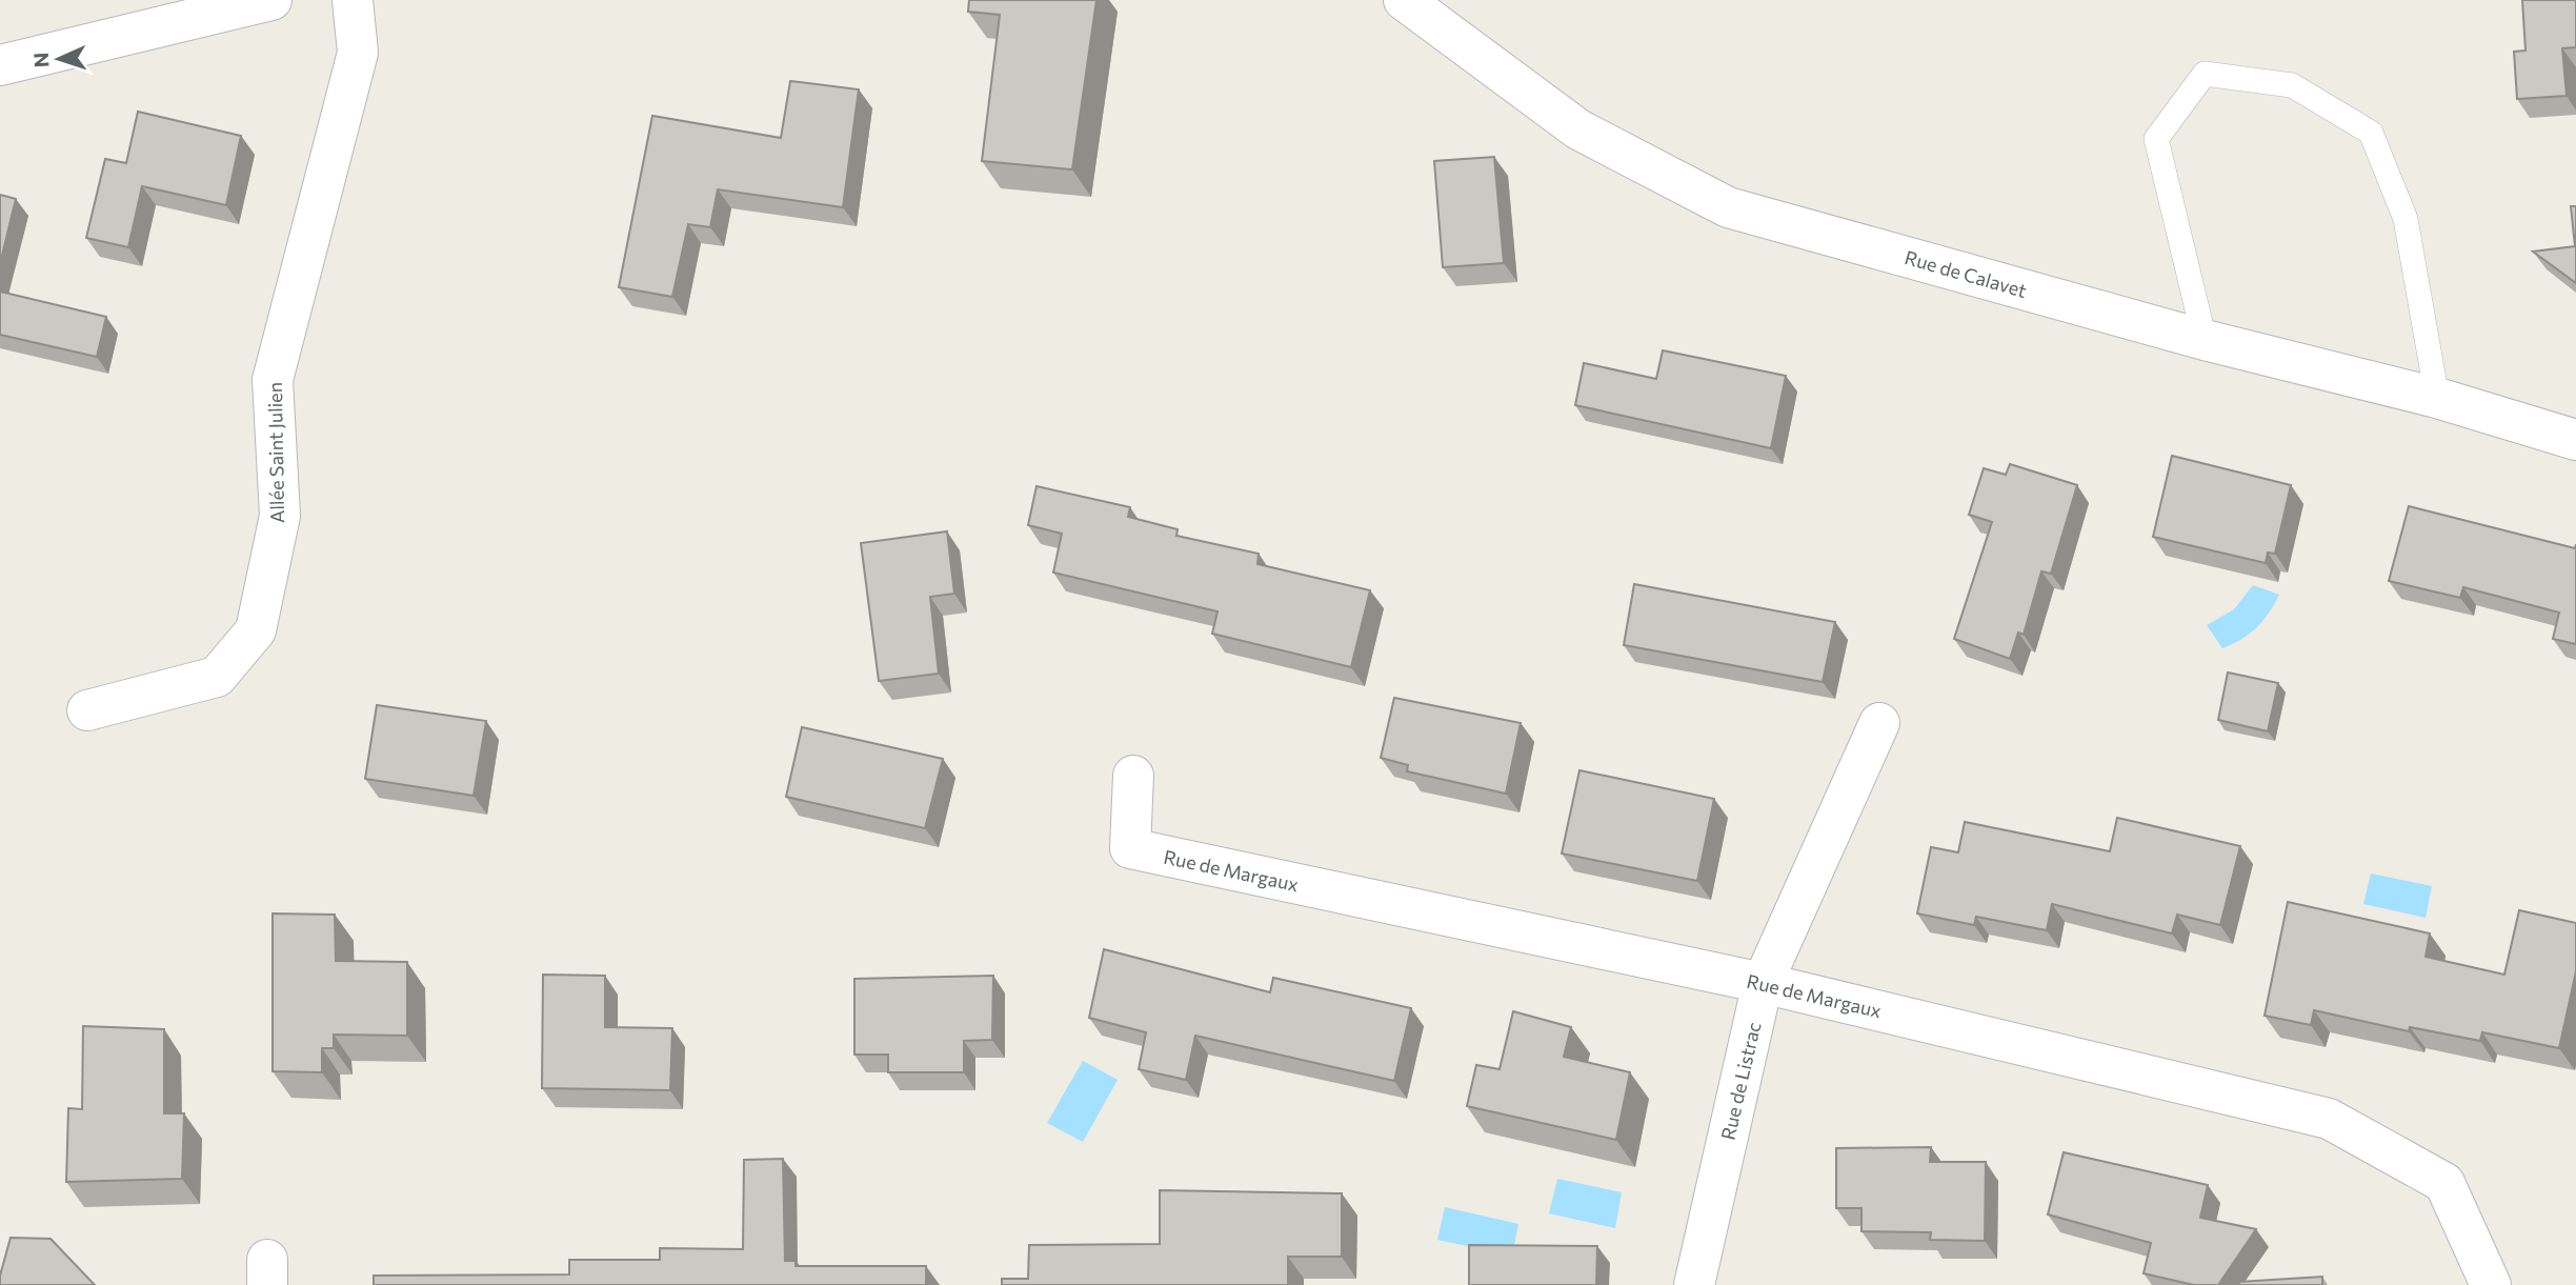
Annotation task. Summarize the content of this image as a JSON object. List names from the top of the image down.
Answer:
{
  "streets": {
    "street": [
      "Rue de Calavet",
      "Allée Saint Julien",
      "Rue de Margaux",
      "Rue de Listrac"
    ]
  },
  "crossings": [
    ["Rue de Margaux", "Rue de Listrac"]
  ],
  "north": "left"
}
